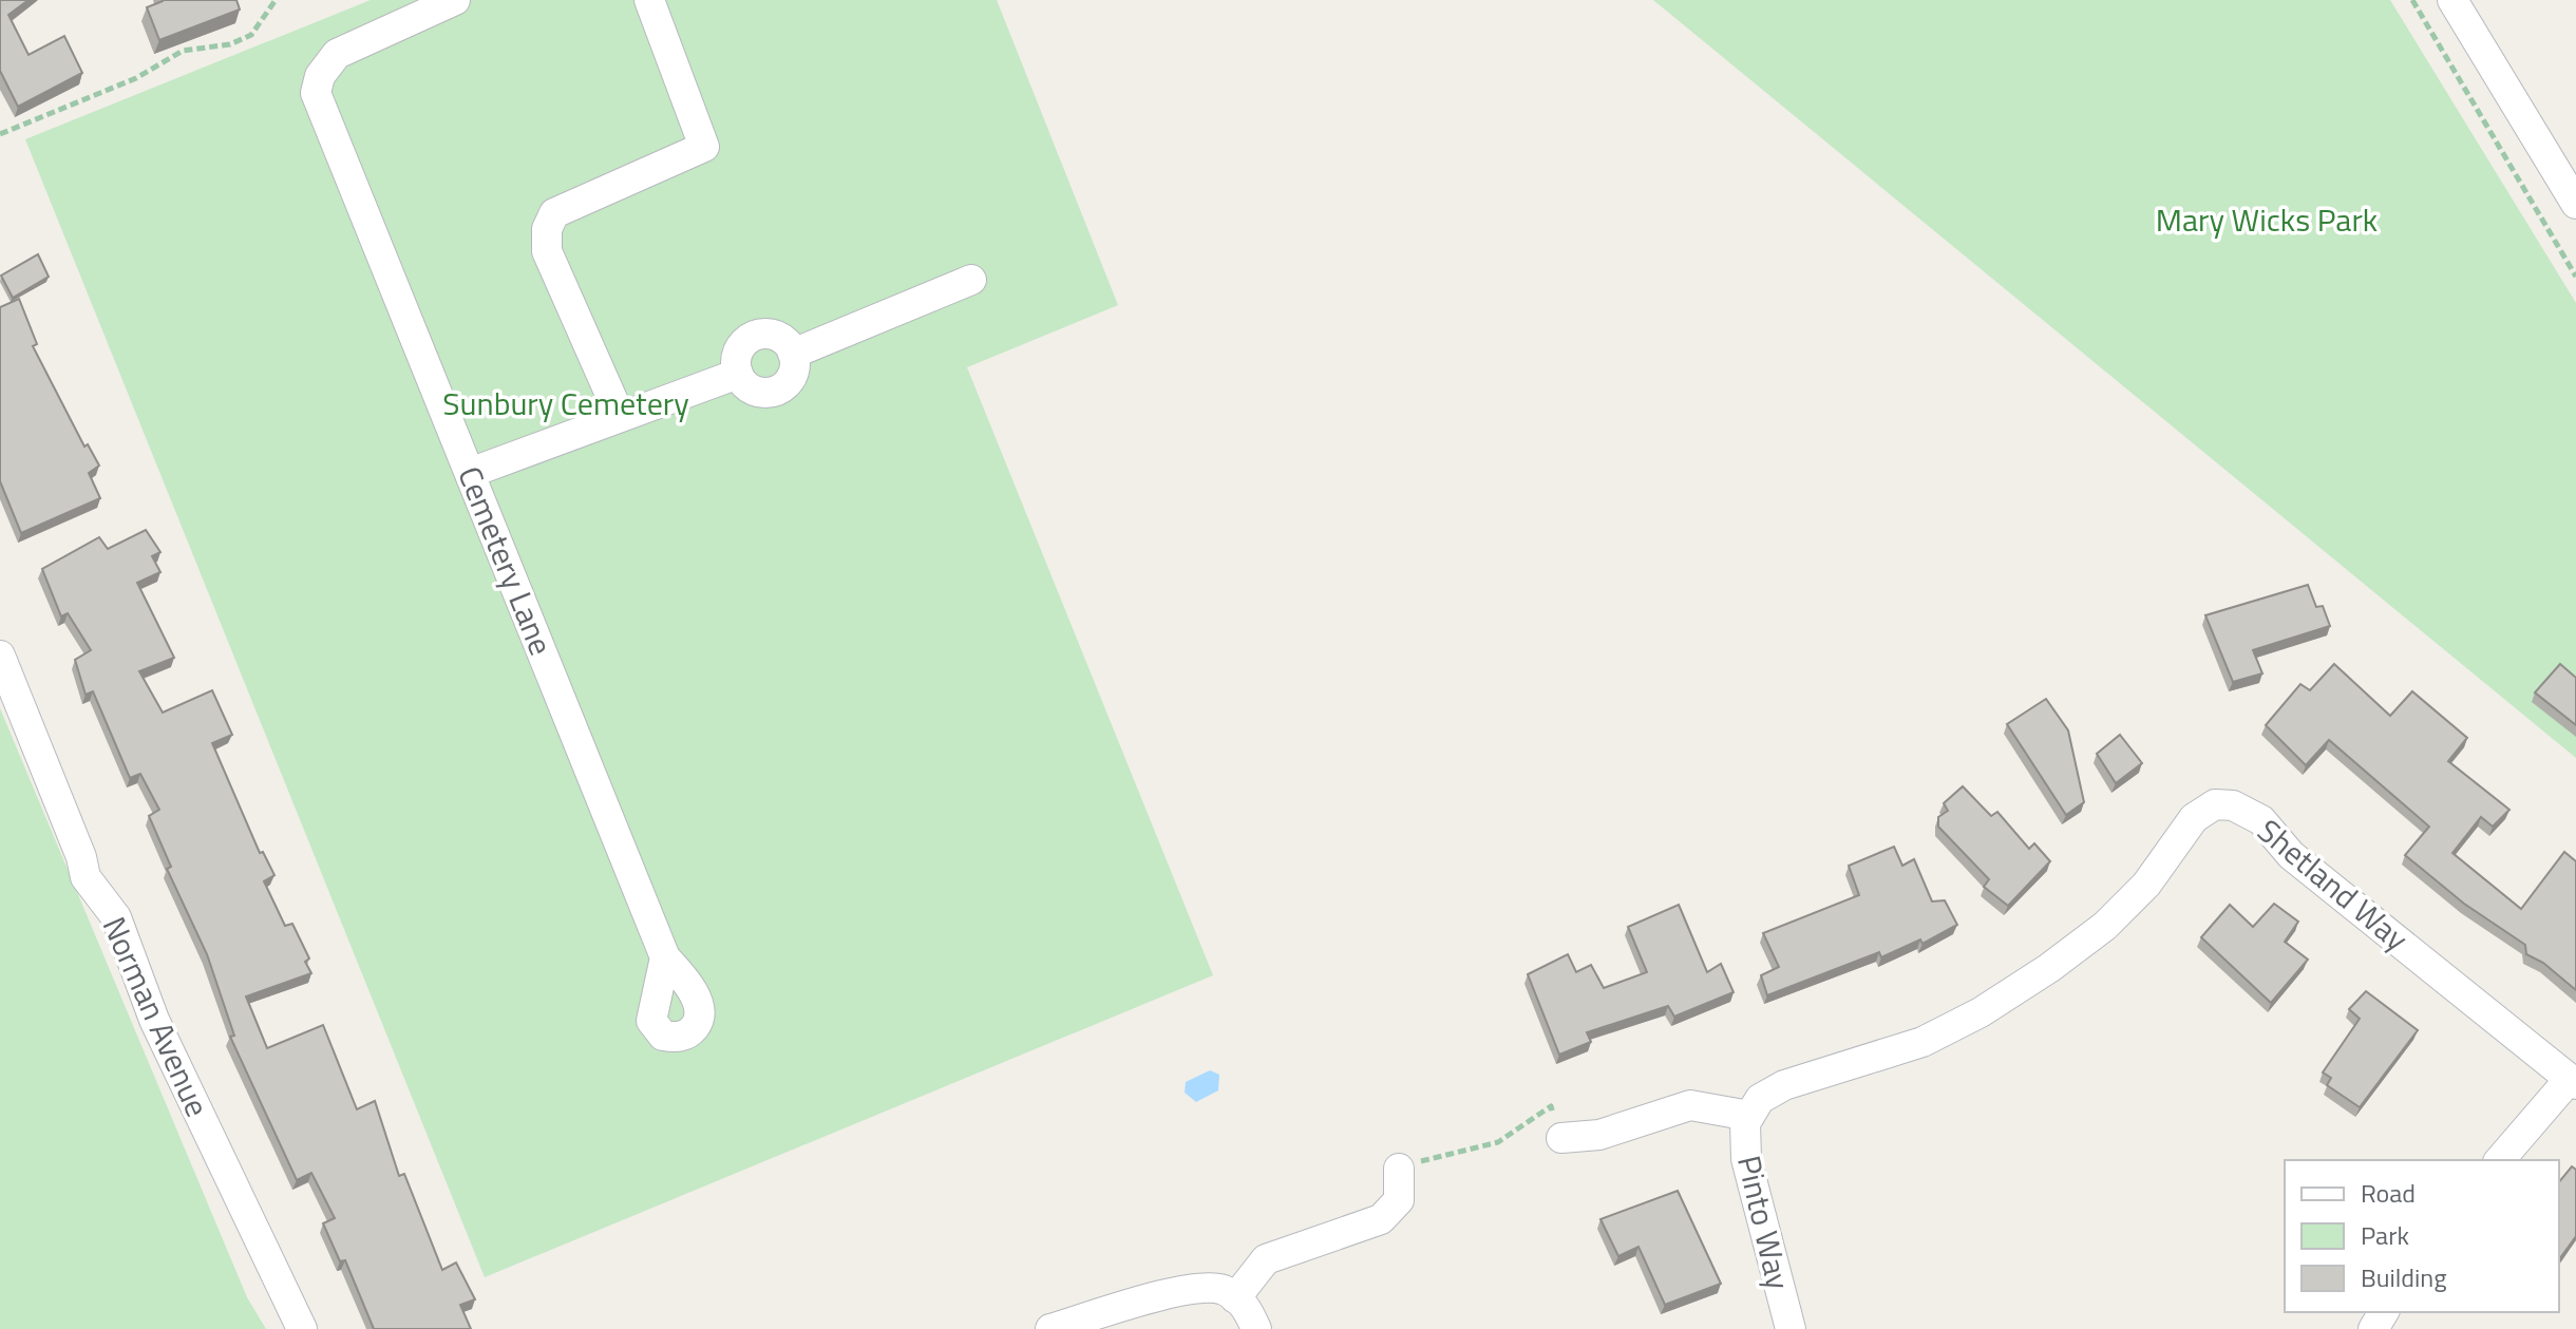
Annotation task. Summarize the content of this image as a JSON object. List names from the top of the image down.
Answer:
{
  "streets": {
    "street": [
      "Cemetery Lane",
      "Shetland Way",
      "Norman Avenue",
      "Pinto Way"
    ]
  },
  "crossings": [
    ["Shetland Way", "Pinto Way"]
  ],
  "parks": ["Mary Wicks Park", "Sunbury Cemetery"],
  "legend": ["Road", "Park", "Building"]
}
